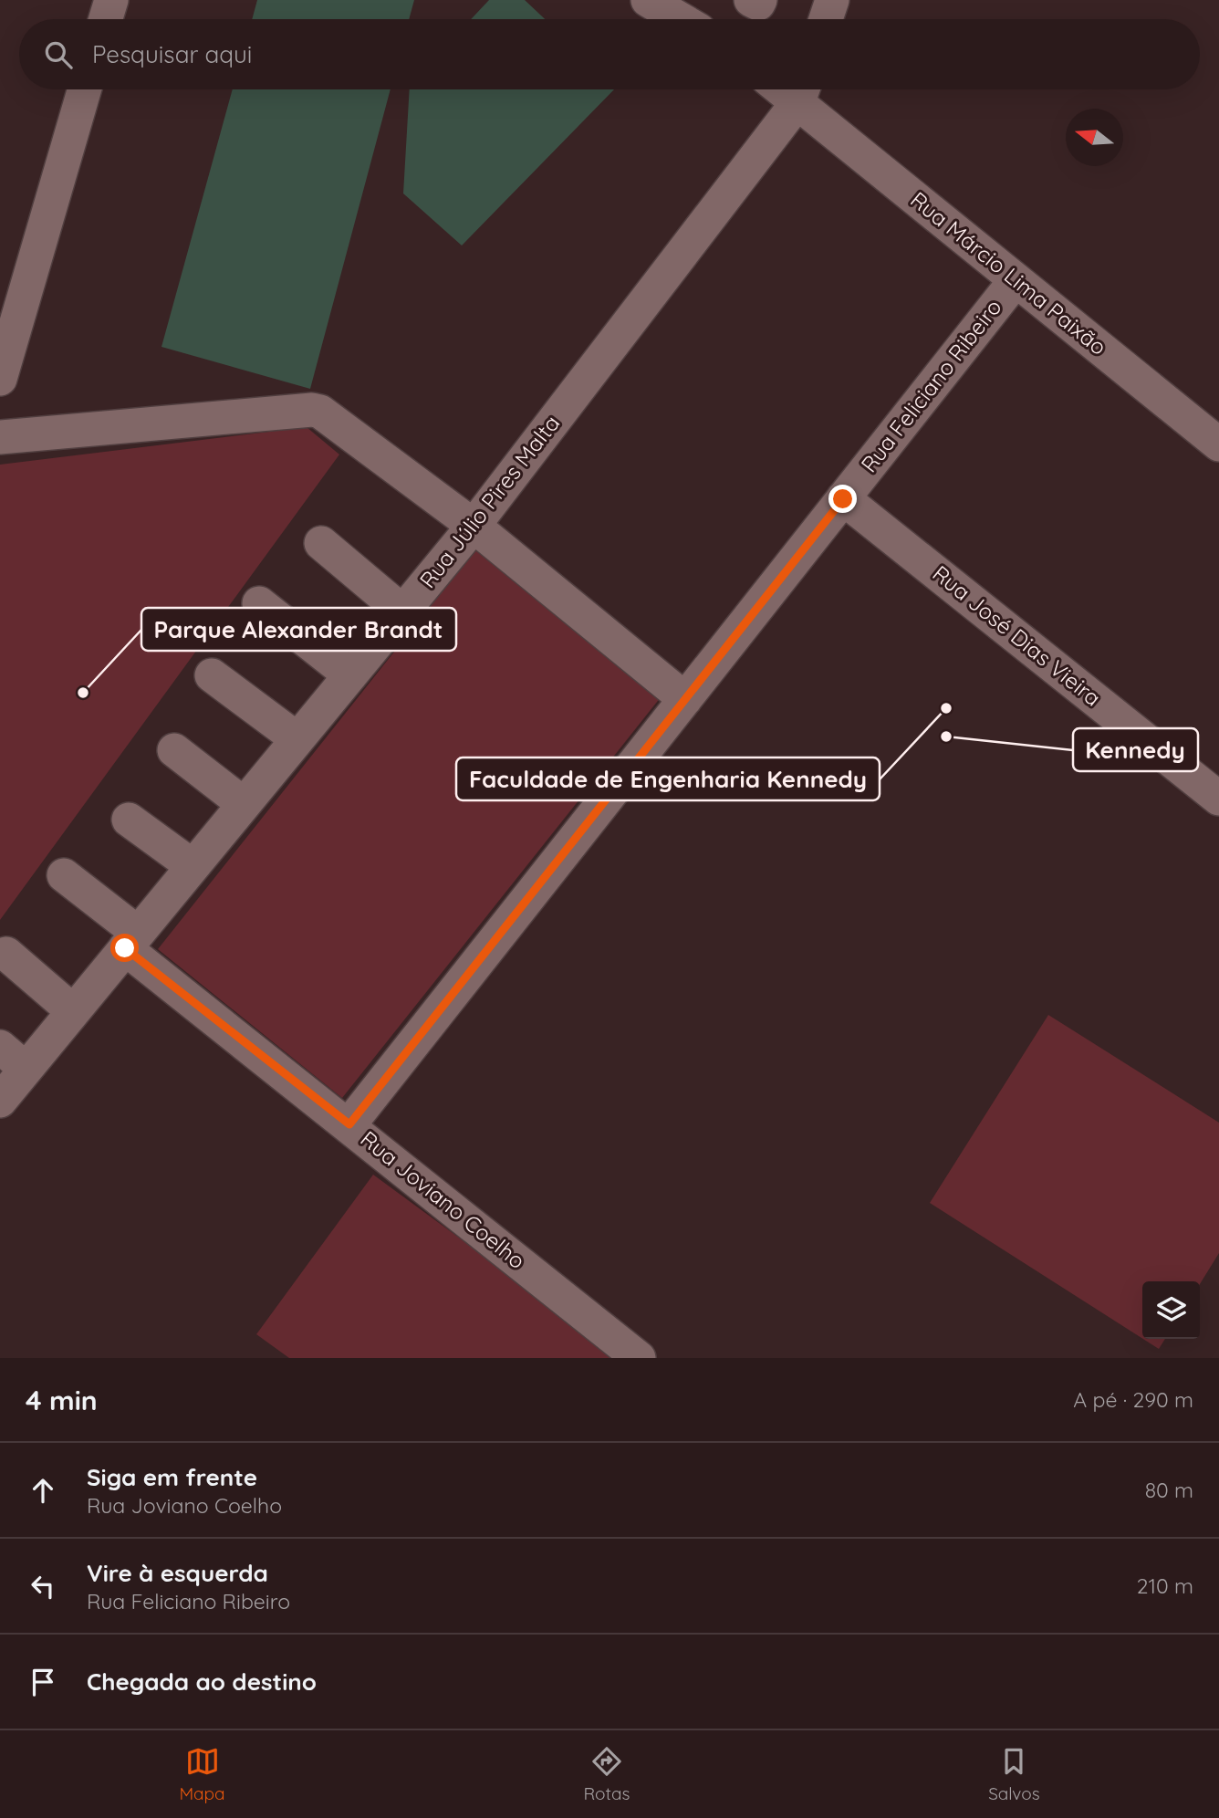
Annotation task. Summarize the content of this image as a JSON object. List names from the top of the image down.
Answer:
{
  "streets": {
    "street": [
      "Rua Márcio Lima Paixão",
      "Rua Feliciano Ribeiro",
      "Rua Júlio Pires Malta",
      "Rua José Dias Vieira",
      "Rua Joviano Coelho"
    ]
  },
  "crossings": [
    ["Rua Márcio Lima Paixão", "Rua Feliciano Ribeiro"],
    ["Rua Márcio Lima Paixão", "Rua Júlio Pires Malta"],
    ["Rua Feliciano Ribeiro", "Rua José Dias Vieira"],
    ["Rua Feliciano Ribeiro", "Rua Joviano Coelho"],
    ["Rua Júlio Pires Malta", "Rua Joviano Coelho"]
  ],
  "places": ["Parque Alexander Brandt", "Faculdade de Engenharia Kennedy", "Kennedy"],
  "north": "left",
  "page": {
    "search": "Pesquisar aqui",
    "heading": ["4 min", "A pé · 290 m"],
    "list": [
      ["Siga em frente", "Rua Joviano Coelho", "80 m"],
      ["Vire à esquerda", "Rua Feliciano Ribeiro", "210 m"],
      "Chegada ao destino"
    ],
    "nav": ["Mapa", "Rotas", "Salvos"]
  }
}
